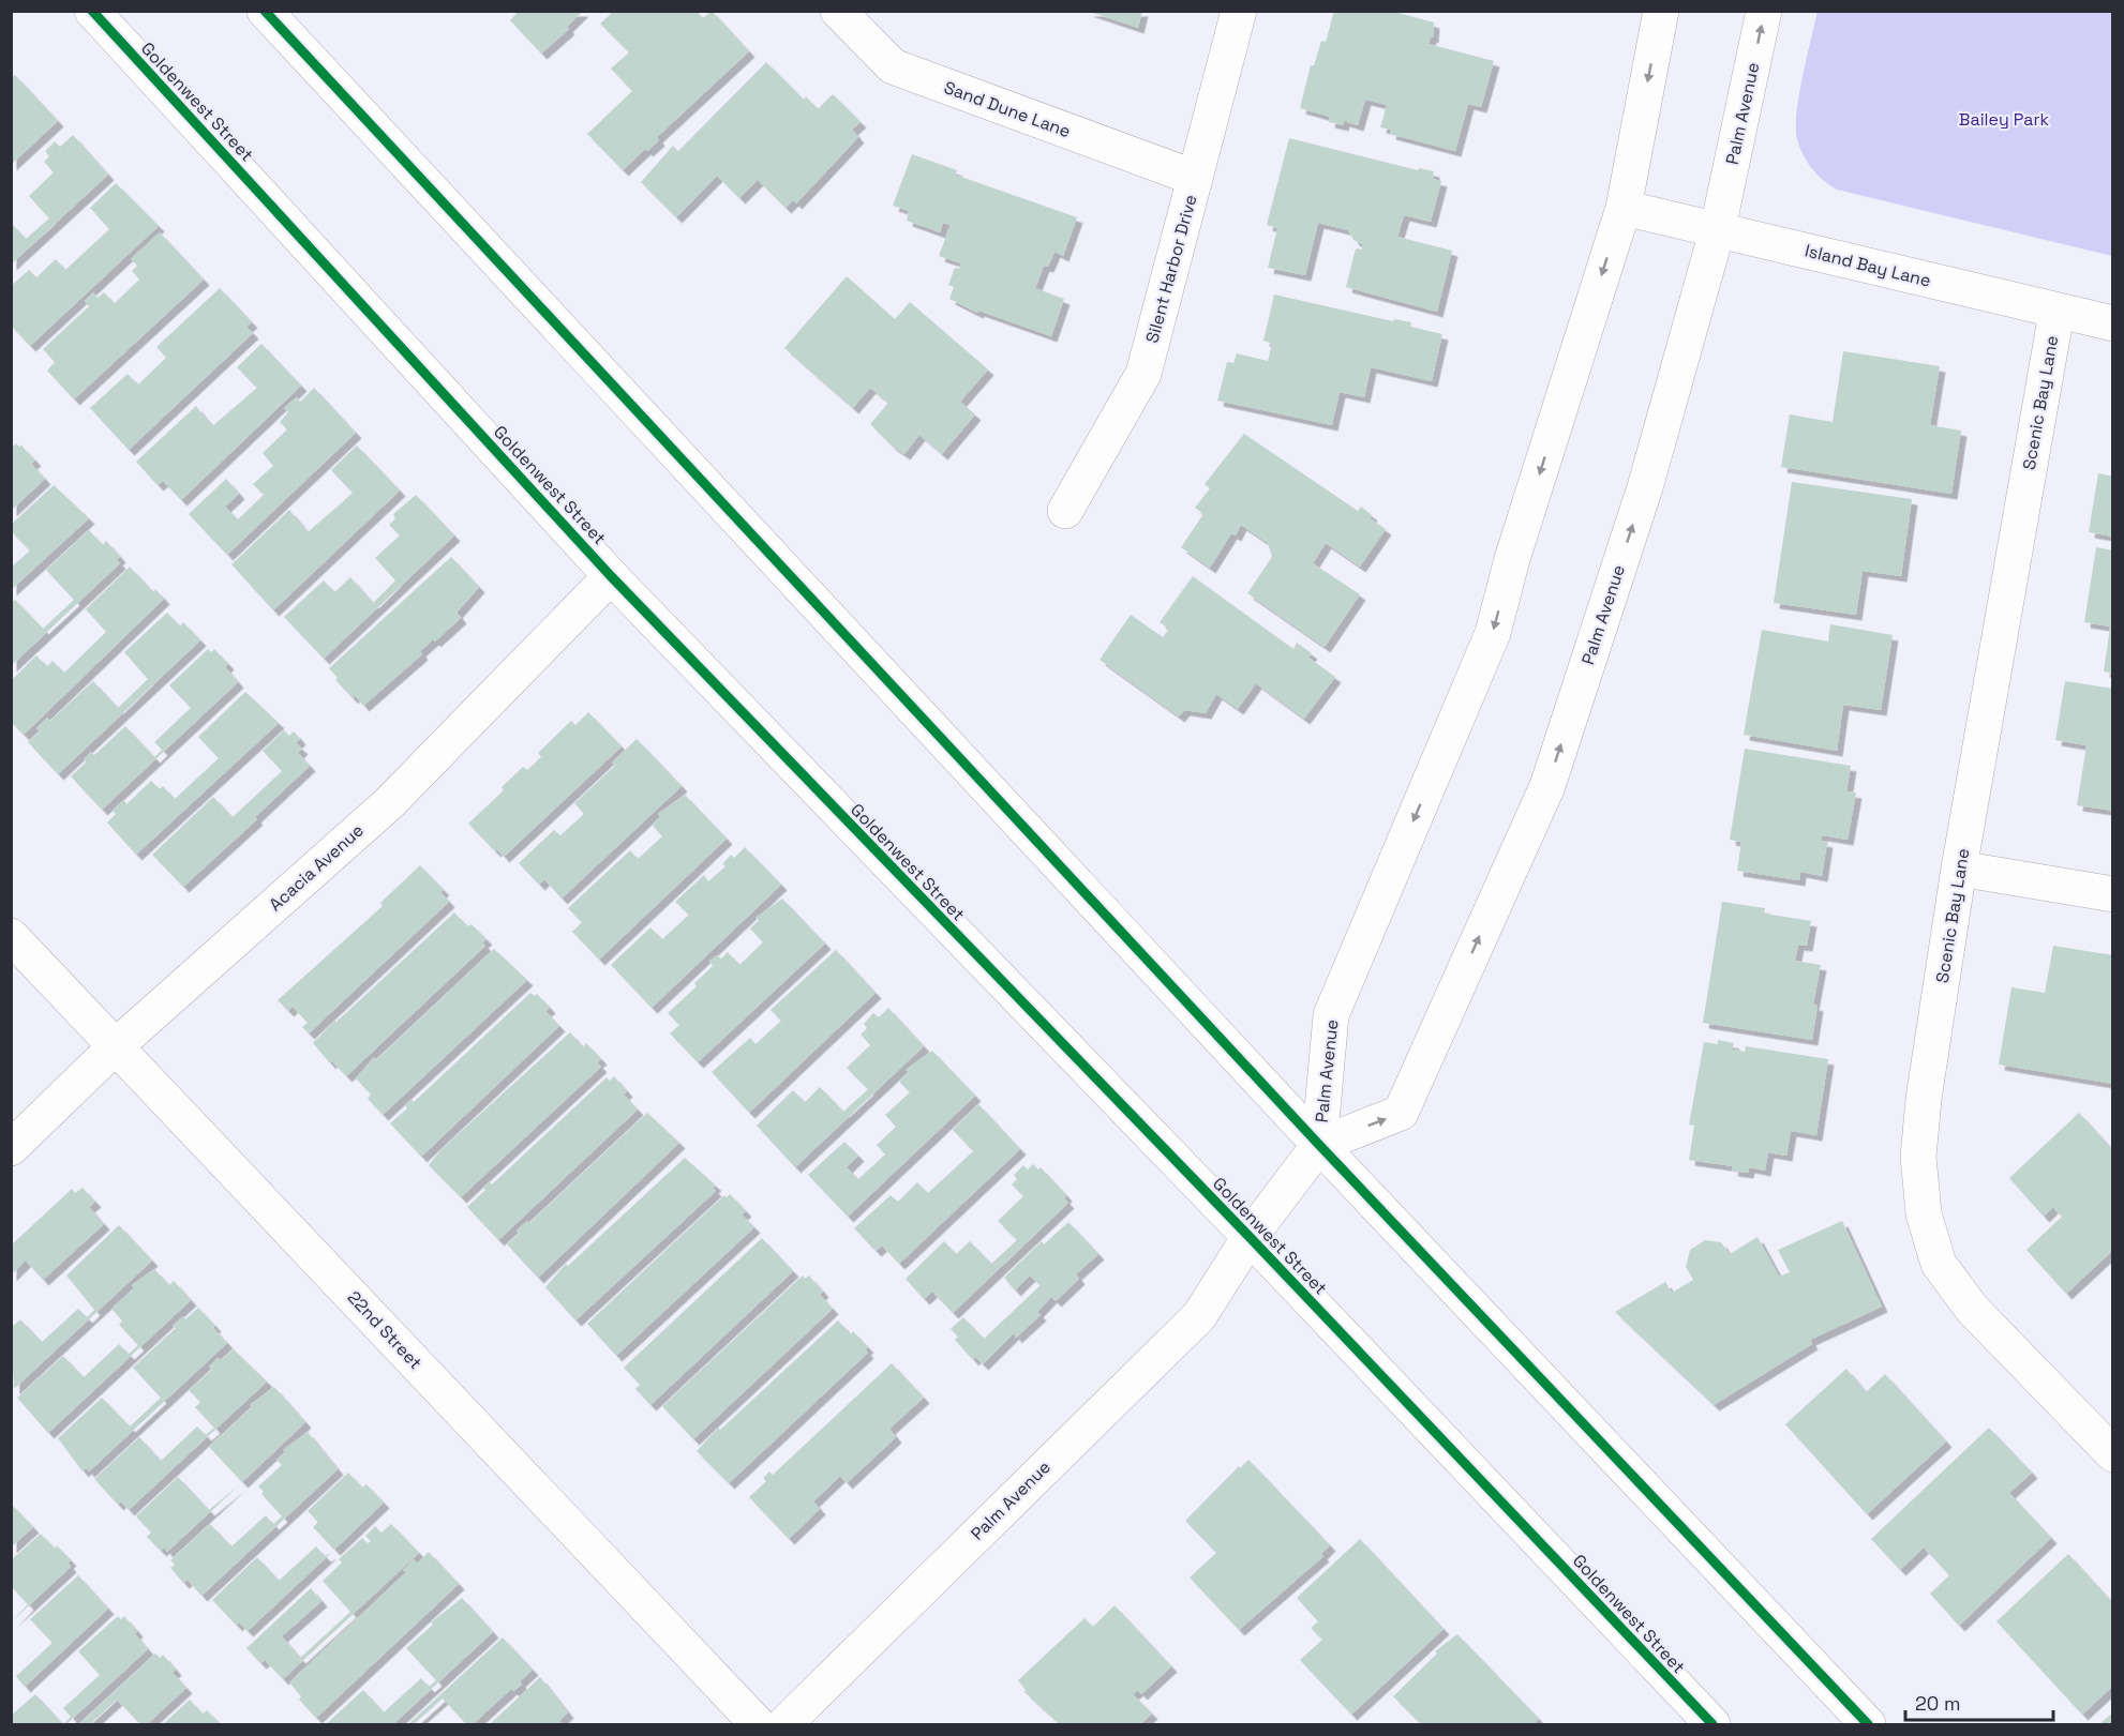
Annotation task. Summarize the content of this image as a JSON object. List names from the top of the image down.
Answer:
{
  "streets": {
    "street": [
      "Goldenwest Street",
      "Sand Dune Lane",
      "Palm Avenue",
      "Island Bay Lane",
      "Silent Harbor Drive",
      "Scenic Bay Lane",
      "Acacia Avenue",
      "22nd Street"
    ]
  },
  "crossings": [
    ["Goldenwest Street", "Palm Avenue"],
    ["Goldenwest Street", "Acacia Avenue"],
    ["Sand Dune Lane", "Silent Harbor Drive"],
    ["Palm Avenue", "Island Bay Lane"],
    ["Island Bay Lane", "Scenic Bay Lane"],
    ["Acacia Avenue", "22nd Street"]
  ],
  "parks": ["Bailey Park"],
  "scale_bar": "20 m"
}
